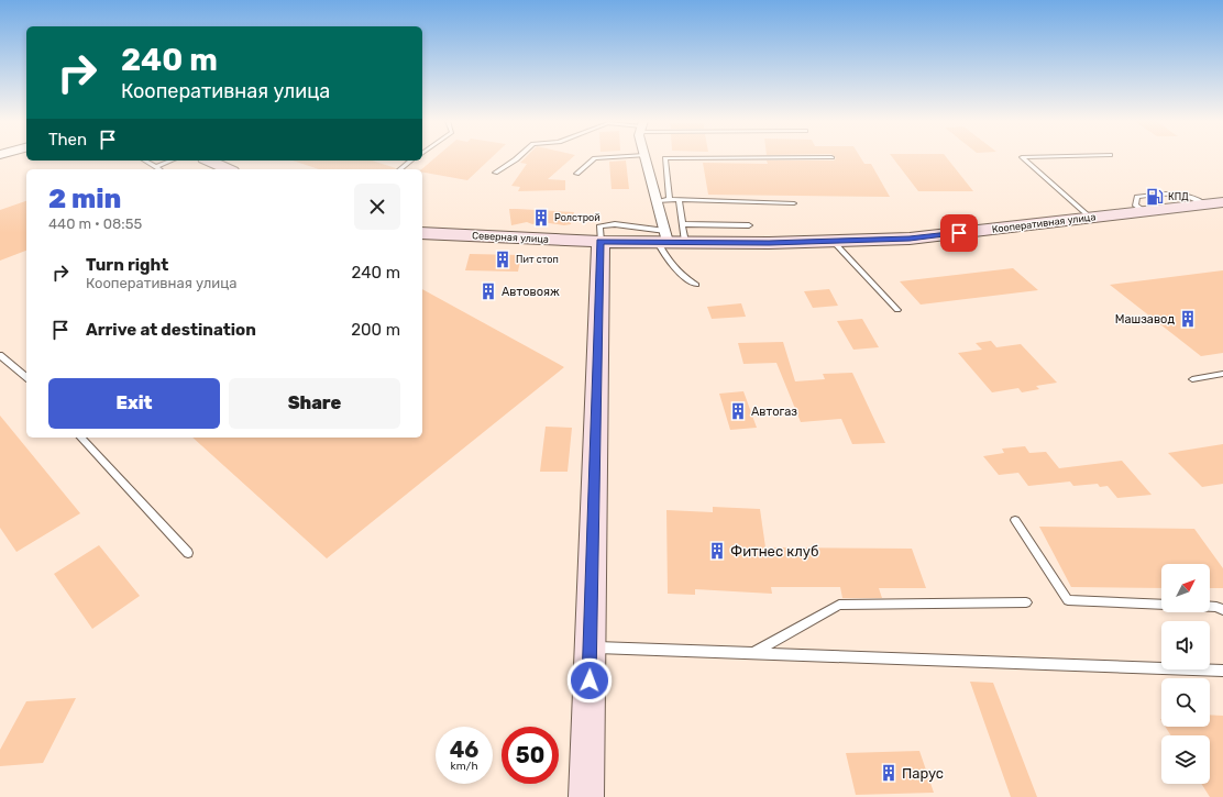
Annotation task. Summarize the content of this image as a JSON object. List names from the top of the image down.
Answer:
{
  "streets": {
    "main road": ["Кооперативная улица", "Северная улица"]
  },
  "crossings": [
    ["Кооперативная улица", "Северная улица"]
  ],
  "places": {
    "fuel station": ["КПД"],
    "building": [
      "Ролстрой",
      "Пит стоп",
      "Автовояж",
      "Машзавод",
      "Автогаз",
      "Фитнес клуб",
      "Парус"
    ]
  },
  "north": "top right",
  "page": {
    "turn": ["240 m", "Кооперативная улица"],
    "then": "Then",
    "heading": ["2 min", "440 m · 08:55"],
    "list": [
      {
        "name": "Turn right",
        "note": "Кооперативная улица",
        "value": "240 m"
      },
      {
        "name": "Arrive at destination",
        "value": "200 m"
      }
    ],
    "buttons": ["Exit", "Share"],
    "speed": "46 km/h",
    "limit": "50"
  }
}
